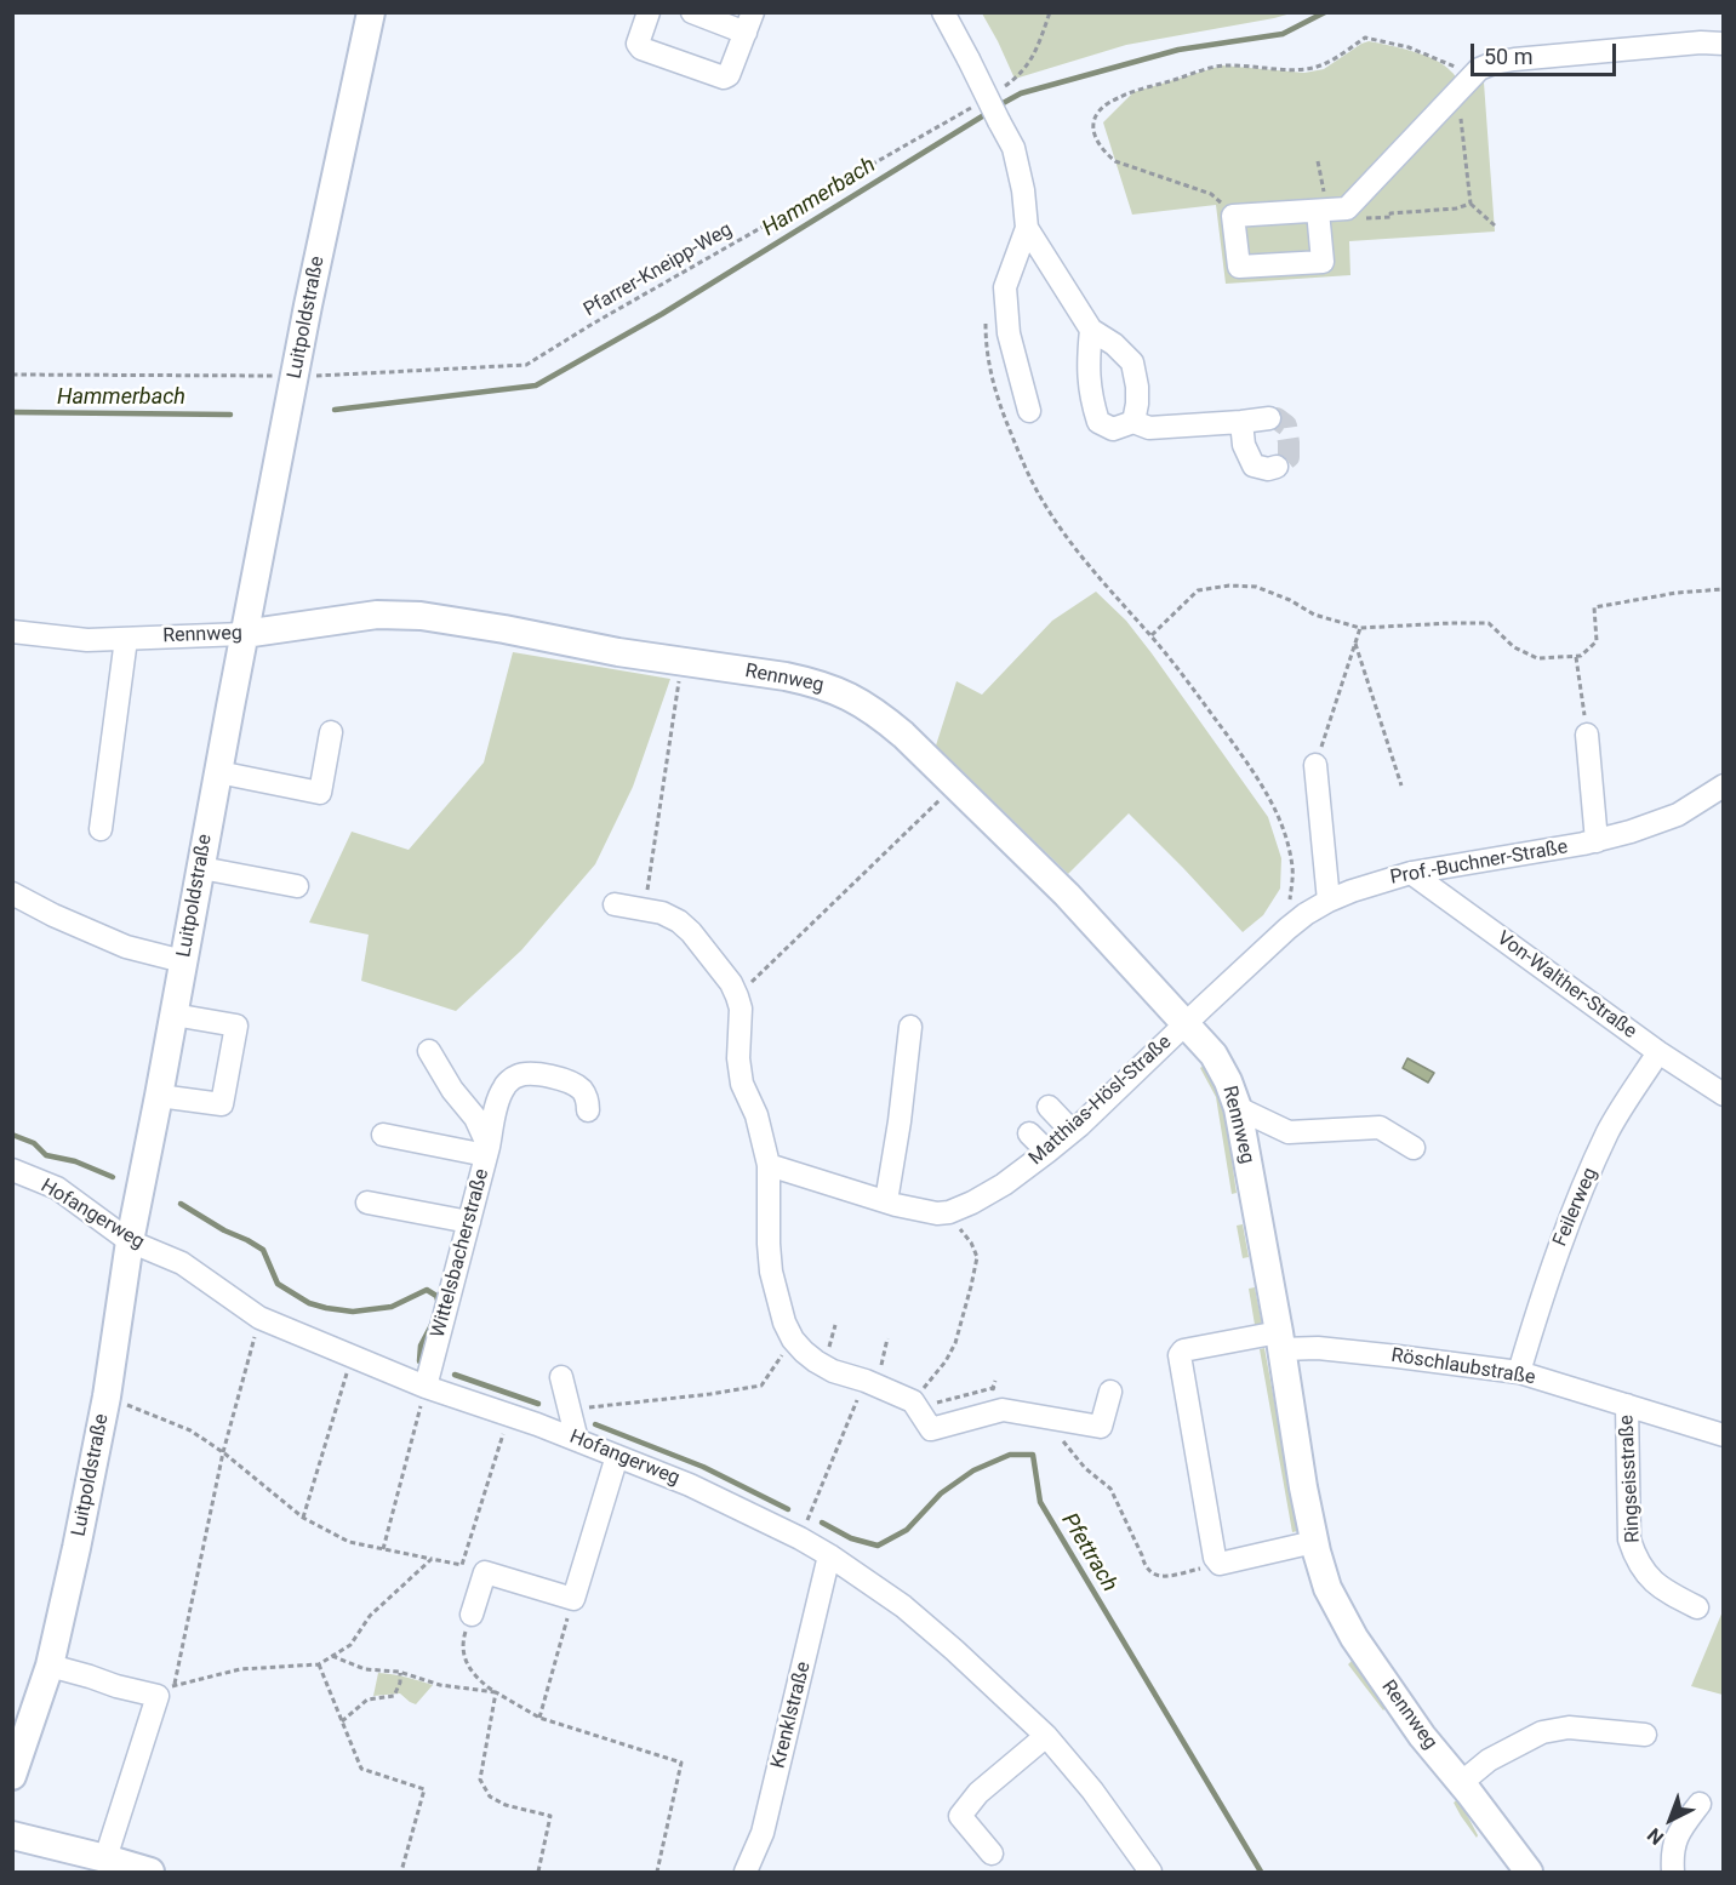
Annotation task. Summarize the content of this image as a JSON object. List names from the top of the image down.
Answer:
{
  "streets": {
    "main road": ["Luitpoldstraße", "Rennweg"],
    "street": [
      "Prof.-Buchner-Straße",
      "Von-Walther-Straße",
      "Matthias-Hösl-Straße",
      "Feilerweg",
      "Hofangerweg",
      "Wittelsbacherstraße",
      "Röschlaubstraße",
      "Ringseisstraße",
      "Krenklstraße"
    ],
    "path": ["Pfarrer-Kneipp-Weg"]
  },
  "crossings": [
    ["Pfarrer-Kneipp-Weg", "Luitpoldstraße"],
    ["Luitpoldstraße", "Rennweg"],
    ["Luitpoldstraße", "Hofangerweg"],
    ["Rennweg", "Prof.-Buchner-Straße"],
    ["Rennweg", "Matthias-Hösl-Straße"],
    ["Rennweg", "Röschlaubstraße"],
    ["Prof.-Buchner-Straße", "Von-Walther-Straße"],
    ["Prof.-Buchner-Straße", "Matthias-Hösl-Straße"],
    ["Von-Walther-Straße", "Feilerweg"],
    ["Feilerweg", "Röschlaubstraße"],
    ["Hofangerweg", "Wittelsbacherstraße"],
    ["Hofangerweg", "Krenklstraße"],
    ["Röschlaubstraße", "Ringseisstraße"]
  ],
  "water": ["Hammerbach", "Pfettrach"],
  "scale_bar": "50 m",
  "north": "bottom left"
}
